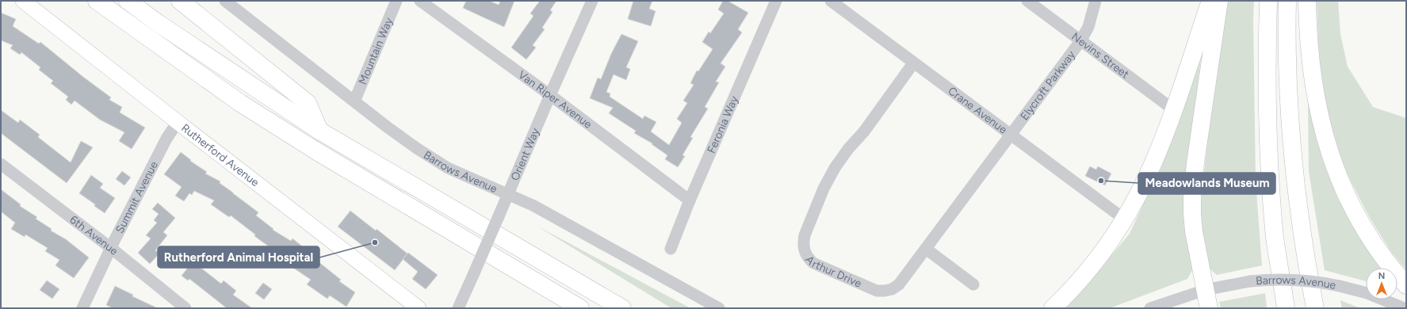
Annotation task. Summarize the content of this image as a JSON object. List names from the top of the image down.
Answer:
{
  "streets": {
    "main road": ["Rutherford Avenue"],
    "street": [
      "Mountain Way",
      "Nevins Street",
      "Elycroft Parkway",
      "Van Riper Avenue",
      "Crane Avenue",
      "Feronia Way",
      "Orient Way",
      "Barrows Avenue",
      "Summit Avenue",
      "6th Avenue",
      "Arthur Drive"
    ]
  },
  "crossings": [
    ["Mountain Way", "Barrows Avenue"],
    ["Nevins Street", "Elycroft Parkway"],
    ["Elycroft Parkway", "Crane Avenue"],
    ["Elycroft Parkway", "Arthur Drive"],
    ["Van Riper Avenue", "Feronia Way"],
    ["Van Riper Avenue", "Orient Way"],
    ["Crane Avenue", "Arthur Drive"],
    ["Orient Way", "Barrows Avenue"],
    ["Rutherford Avenue", "Summit Avenue"],
    ["Summit Avenue", "6th Avenue"]
  ],
  "places": ["Meadowlands Museum", "Rutherford Animal Hospital"],
  "north": "top"
}
